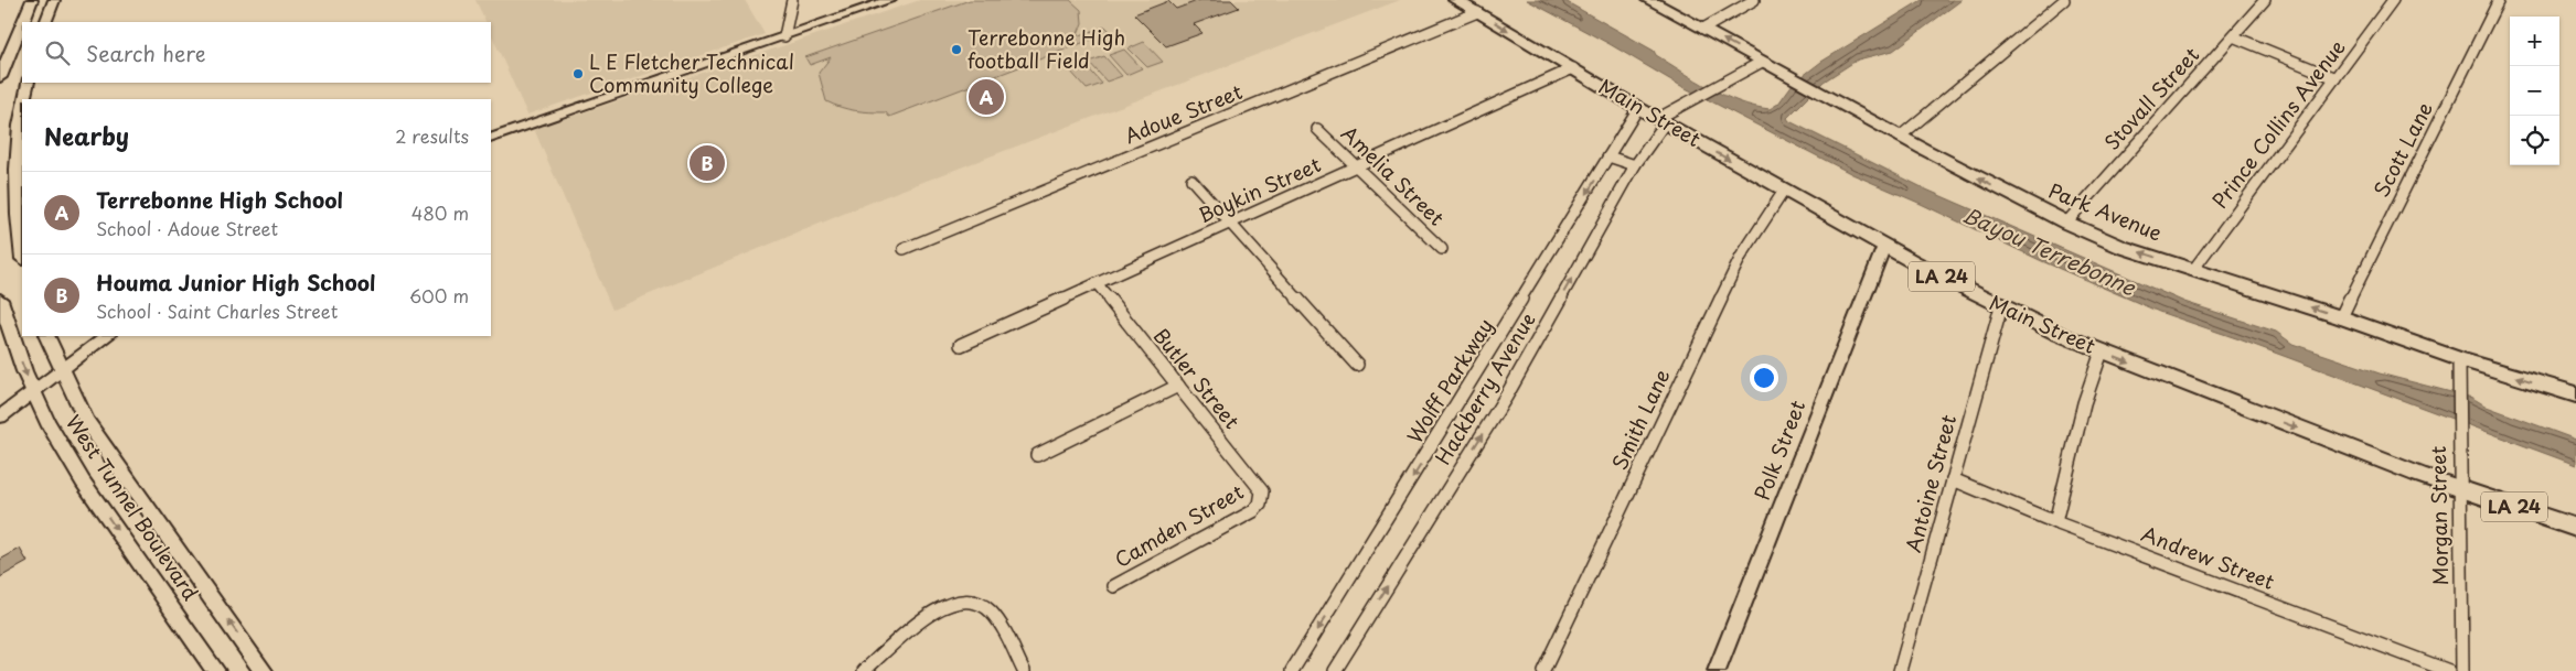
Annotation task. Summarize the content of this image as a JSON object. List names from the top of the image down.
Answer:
{
  "streets": {
    "main road": [
      "Main Street",
      "Park Avenue",
      "LA 24",
      "West Tunnel Boulevard"
    ],
    "street": [
      "Stovall Street",
      "Adoue Street",
      "Prince Collins Avenue",
      "Scott Lane",
      "Amelia Street",
      "Boykin Street",
      "Butler Street",
      "Wolff Parkway",
      "Hackberry Avenue",
      "Smith Lane",
      "Polk Street",
      "Antoine Street",
      "Morgan Street",
      "Camden Street",
      "Andrew Street"
    ]
  },
  "crossings": [
    ["Stovall Street", "Park Avenue"],
    ["Main Street", "Adoue Street"],
    ["Main Street", "Boykin Street"],
    ["Main Street", "Wolff Parkway"],
    ["Main Street", "Hackberry Avenue"],
    ["Main Street", "Smith Lane"],
    ["Main Street", "Polk Street"],
    ["Main Street", "Antoine Street"],
    ["Main Street", "Morgan Street"],
    ["Prince Collins Avenue", "Park Avenue"],
    ["Scott Lane", "Park Avenue"],
    ["Amelia Street", "Boykin Street"],
    ["Boykin Street", "Butler Street"],
    ["Park Avenue", "Hackberry Avenue"],
    ["Park Avenue", "Morgan Street"],
    ["Butler Street", "Camden Street"],
    ["Antoine Street", "Andrew Street"]
  ],
  "one_way": [
    "Main Street",
    "Park Avenue",
    "Wolff Parkway",
    "Hackberry Avenue"
  ],
  "water": ["Bayou Terrebonne"],
  "places": ["Terrebonne High football Field", "L E Fletcher Technical Community College"],
  "page": {
    "map_buttons": ["+", "−"],
    "search": "Search here",
    "pins": ["A", "B"],
    "heading": ["Nearby", "2 results"],
    "list": [
      {
        "mark": "A",
        "name": "Terrebonne High School",
        "note": "School · Adoue Street",
        "value": "480 m"
      },
      {
        "mark": "B",
        "name": "Houma Junior High School",
        "note": "School · Saint Charles Street",
        "value": "600 m"
      }
    ]
  }
}
